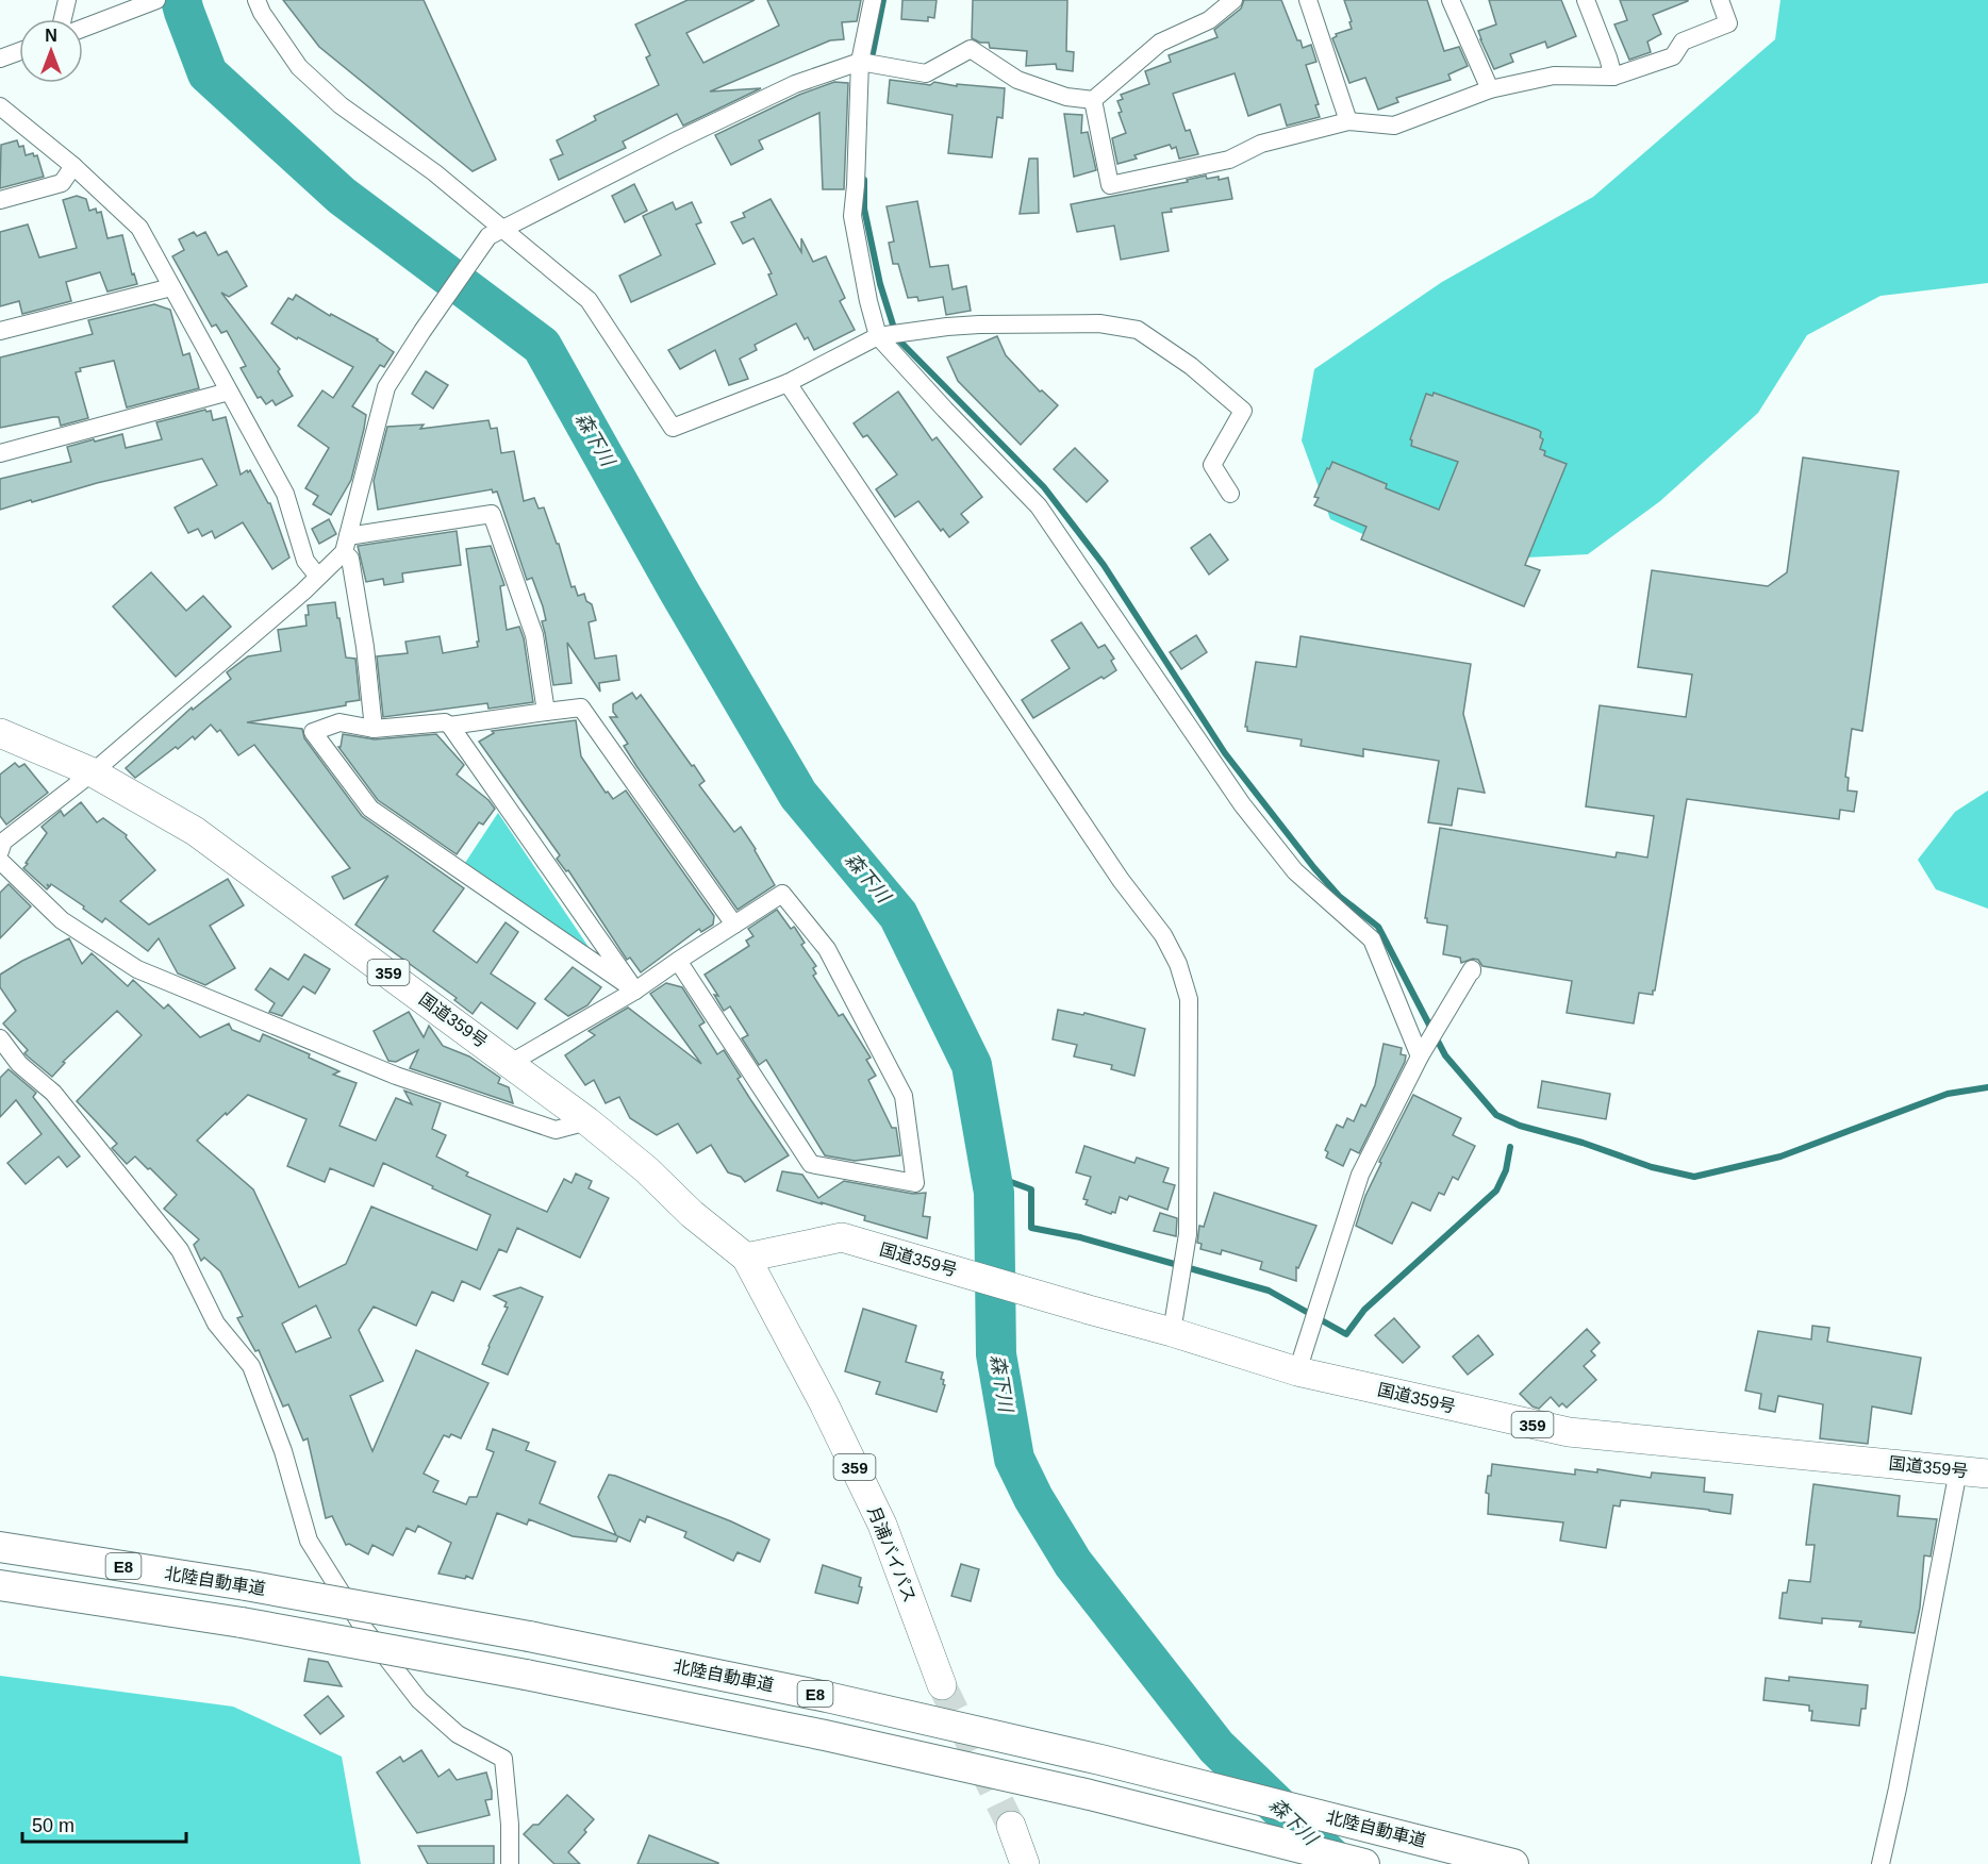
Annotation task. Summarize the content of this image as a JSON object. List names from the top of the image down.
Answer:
{
  "streets": {
    "highway": [
      "359",
      "国道359号",
      "月浦バイパス",
      "E8",
      "北陸自動車道"
    ]
  },
  "crossings": [
    ["国道359号", "月浦バイパス"]
  ],
  "water": ["森下川"],
  "scale_bar": "50 m",
  "north": "top"
}
